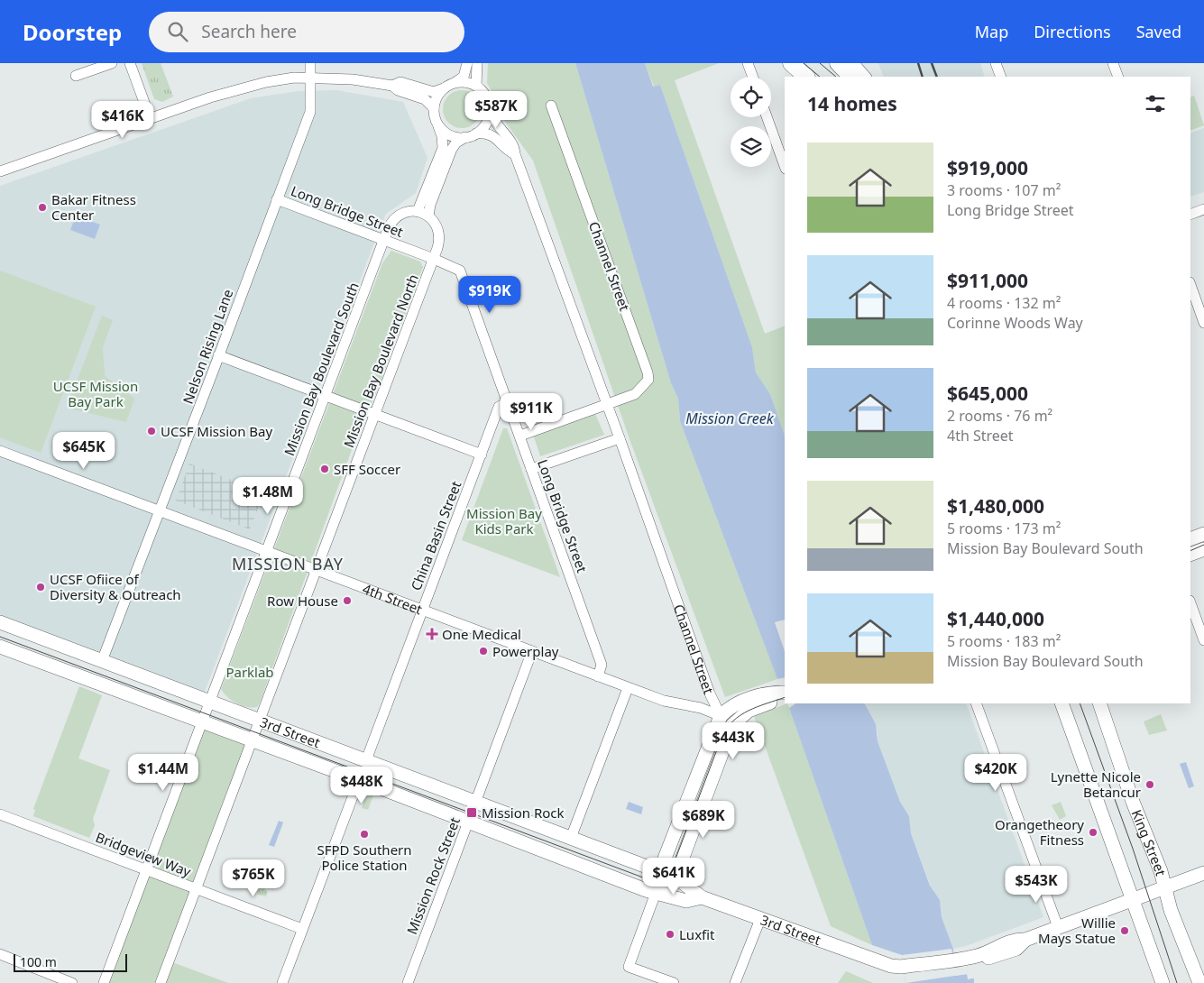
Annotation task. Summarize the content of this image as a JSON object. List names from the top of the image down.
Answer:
{
  "streets": {
    "main road": ["3rd Street", "King Street"],
    "street": [
      "Long Bridge Street",
      "Channel Street",
      "Nelson Rising Lane",
      "Mission Bay Boulevard North",
      "Mission Bay Boulevard South",
      "China Basin Street",
      "4th Street",
      "Bridgeview Way",
      "Mission Rock Street"
    ]
  },
  "crossings": [
    ["Long Bridge Street", "Nelson Rising Lane"],
    ["Long Bridge Street", "Mission Bay Boulevard North"],
    ["Long Bridge Street", "Mission Bay Boulevard South"],
    ["Long Bridge Street", "China Basin Street"],
    ["Long Bridge Street", "4th Street"],
    ["Channel Street", "4th Street"],
    ["Nelson Rising Lane", "4th Street"],
    ["Nelson Rising Lane", "3rd Street"],
    ["Mission Bay Boulevard North", "4th Street"],
    ["Mission Bay Boulevard North", "3rd Street"],
    ["Mission Bay Boulevard North", "Bridgeview Way"],
    ["Mission Bay Boulevard South", "4th Street"],
    ["Mission Bay Boulevard South", "3rd Street"],
    ["Mission Bay Boulevard South", "Bridgeview Way"],
    ["China Basin Street", "4th Street"],
    ["China Basin Street", "3rd Street"],
    ["4th Street", "Mission Rock Street"],
    ["3rd Street", "King Street"],
    ["3rd Street", "Mission Rock Street"]
  ],
  "districts": ["MISSION BAY"],
  "water": ["Mission Creek"],
  "parks": ["UCSF Mission Bay Park", "Mission Bay Kids Park", "Parklab"],
  "places": {
    "other": [
      "Bakar Fitness Center",
      "UCSF Mission Bay",
      "SFF Soccer",
      "UCSF Ofiice of Diversity & Outreach",
      "Row House",
      "Powerplay",
      "Lynette Nicole Betancur",
      "Orangetheory Fitness",
      "SFPD Southern Police Station",
      "Willie Mays Statue",
      "Luxfit"
    ],
    "health": ["One Medical"],
    "transit": ["Mission Rock"]
  },
  "scale_bar": "100 m",
  "page": {
    "header": "Doorstep",
    "search": "Search here",
    "nav": ["Map", "Directions", "Saved"],
    "heading": "14 homes",
    "price": [
      "$587K",
      "$416K",
      "$919K",
      "$911K",
      "$645K",
      "$1.48M",
      "$443K",
      "$1.44M",
      "$420K",
      "$448K",
      "$689K",
      "$641K",
      "$765K",
      "$543K"
    ],
    "list": [
      {
        "name": "$919,000",
        "note": "3 rooms · 107 m² · Long Bridge Street"
      },
      {
        "name": "$911,000",
        "note": "4 rooms · 132 m² · Corinne Woods Way"
      },
      {
        "name": "$645,000",
        "note": "2 rooms · 76 m² · 4th Street"
      },
      {
        "name": "$1,480,000",
        "note": "5 rooms · 173 m² · Mission Bay Boulevard South"
      },
      {
        "name": "$1,440,000",
        "note": "5 rooms · 183 m² · Mission Bay Boulevard South"
      }
    ],
    "scale": "100 m"
  }
}
